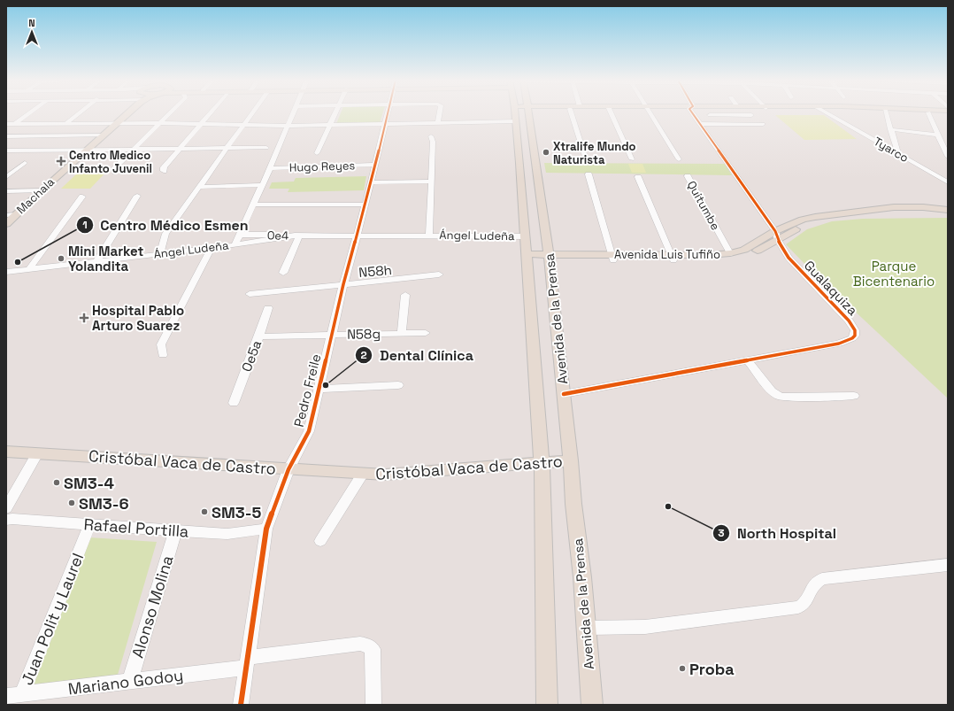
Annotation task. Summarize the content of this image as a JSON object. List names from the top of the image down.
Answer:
{
  "streets": {
    "main road": [
      "Machala",
      "Avenida Luis Tufiño",
      "Avenida de la Prensa",
      "Cristóbal Vaca de Castro"
    ],
    "street": [
      "Tyarco",
      "Hugo Reyes",
      "Quitumbe",
      "Oe4",
      "Ángel Ludeña",
      "N58h",
      "Gualaquiza",
      "N58g",
      "Oe5a",
      "Pedro Freile",
      "Rafael Portilla",
      "Alonso Molina",
      "Juan Polit y Laurel",
      "Mariano Godoy"
    ]
  },
  "crossings": [
    ["Hugo Reyes", "Pedro Freile"],
    ["Quitumbe", "Avenida Luis Tufiño"],
    ["Oe4", "Ángel Ludeña"],
    ["Ángel Ludeña", "Avenida de la Prensa"],
    ["Ángel Ludeña", "Pedro Freile"],
    ["Avenida Luis Tufiño", "Gualaquiza"],
    ["Avenida Luis Tufiño", "Avenida de la Prensa"],
    ["N58h", "Pedro Freile"],
    ["Gualaquiza", "Avenida de la Prensa"],
    ["Avenida de la Prensa", "Cristóbal Vaca de Castro"],
    ["N58g", "Oe5a"],
    ["N58g", "Pedro Freile"],
    ["Pedro Freile", "Cristóbal Vaca de Castro"],
    ["Pedro Freile", "Rafael Portilla"],
    ["Pedro Freile", "Mariano Godoy"],
    ["Rafael Portilla", "Alonso Molina"],
    ["Rafael Portilla", "Juan Polit y Laurel"],
    ["Alonso Molina", "Mariano Godoy"],
    ["Juan Polit y Laurel", "Mariano Godoy"]
  ],
  "parks": ["Parque Bicentenario"],
  "places": {
    "other": [
      "Xtralife Mundo Naturista",
      "Mini Market Yolandita",
      "Centro Médico Esmen",
      "Dental Clínica",
      "SM3-4",
      "SM3-6",
      "North Hospital",
      "SM3-5",
      "Proba"
    ],
    "health": ["Centro Medico Infanto Juvenil", "Hospital Pablo Arturo Suarez"]
  },
  "north": "top"
}
